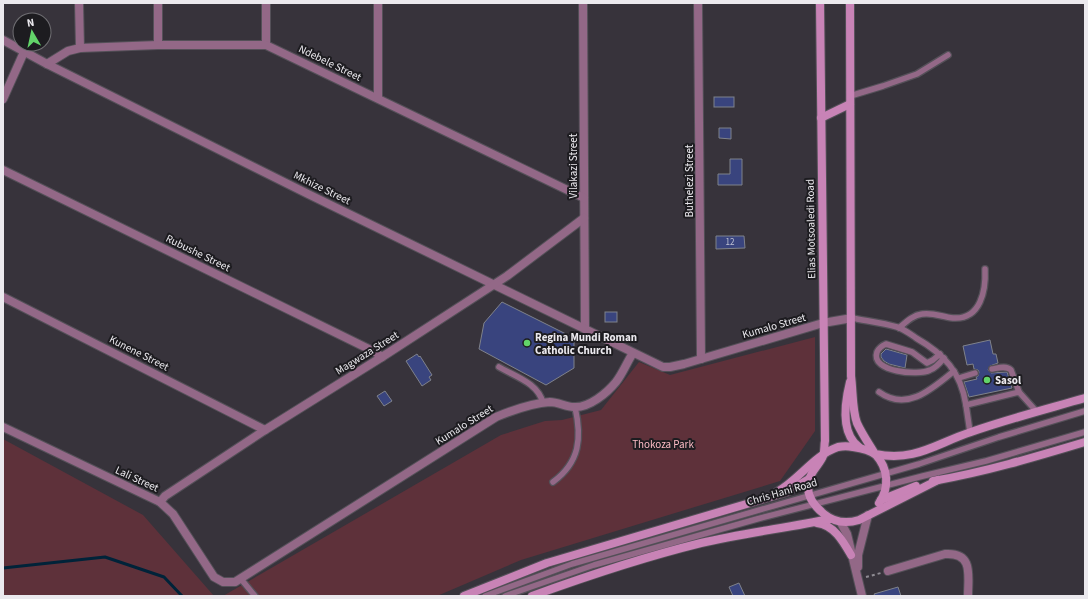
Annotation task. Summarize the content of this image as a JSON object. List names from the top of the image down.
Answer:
{
  "streets": {
    "main road": ["Elias Motsoaledi Road", "Chris Hani Road"],
    "street": [
      "Ndebele Street",
      "Vilakazi Street",
      "Buthelezi Street",
      "Mkhize Street",
      "Rubushe Street",
      "Kumalo Street",
      "Kunene Street",
      "Magwaza Street",
      "Lali Street"
    ]
  },
  "crossings": [
    ["Ndebele Street", "Vilakazi Street"],
    ["Ndebele Street", "Mkhize Street"],
    ["Vilakazi Street", "Mkhize Street"],
    ["Vilakazi Street", "Magwaza Street"],
    ["Buthelezi Street", "Kumalo Street"],
    ["Mkhize Street", "Kumalo Street"],
    ["Mkhize Street", "Magwaza Street"],
    ["Elias Motsoaledi Road", "Kumalo Street"],
    ["Rubushe Street", "Magwaza Street"],
    ["Kumalo Street", "Lali Street"],
    ["Kunene Street", "Magwaza Street"],
    ["Magwaza Street", "Lali Street"]
  ],
  "parks": ["Thokoza Park"],
  "places": ["Regina Mundi Roman Catholic Church", "Sasol"],
  "house_numbers": ["12"],
  "north": "top"
}
